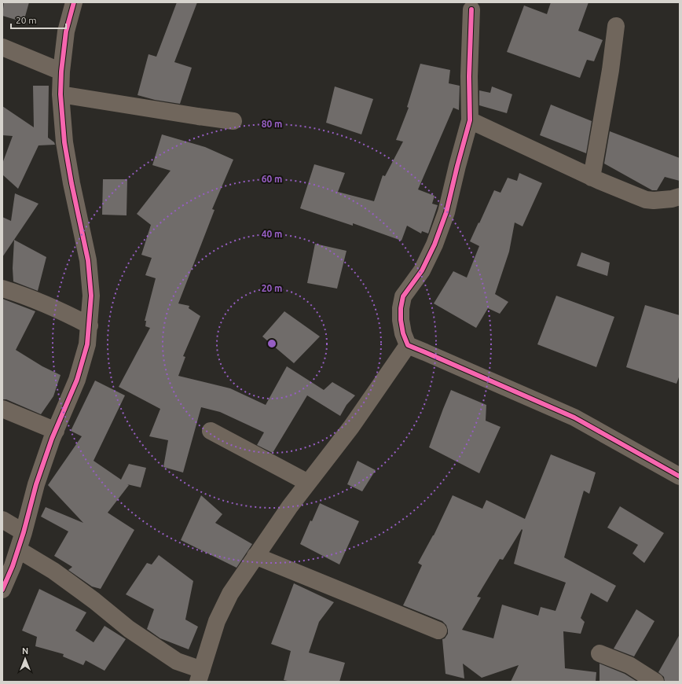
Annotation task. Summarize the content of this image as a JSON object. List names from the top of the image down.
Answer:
{
  "scale_bar": "20 m",
  "north": "top",
  "rings": [
    "80 m",
    "60 m",
    "40 m",
    "20 m"
  ]
}
